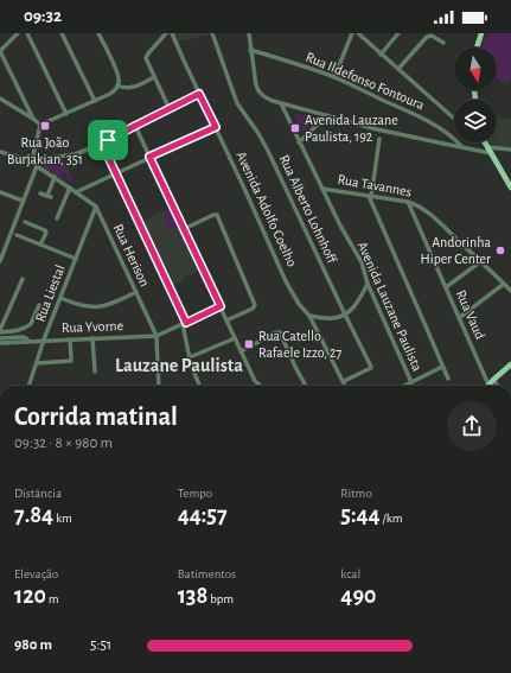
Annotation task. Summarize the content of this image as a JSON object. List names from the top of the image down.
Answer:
{
  "streets": {
    "street": [
      "Rua Ildefonso Fontoura",
      "Rua Tavannes",
      "Avenida Adolfo Coelho",
      "Rua Alberto Lohnhoff",
      "Rua Herison",
      "Rua Liestal",
      "Avenida Lauzane Paulista",
      "Rua Vaud",
      "Rua Yvorne"
    ]
  },
  "crossings": [
    ["Rua Tavannes", "Avenida Lauzane Paulista"],
    ["Rua Tavannes", "Rua Vaud"],
    ["Avenida Adolfo Coelho", "Rua Alberto Lohnhoff"],
    ["Rua Herison", "Rua Liestal"],
    ["Rua Herison", "Rua Yvorne"],
    ["Rua Liestal", "Rua Yvorne"]
  ],
  "districts": ["Lauzane Paulista"],
  "places": {
    "transit": ["Rua João Burjakian, 351", "Avenida Lauzane Paulista, 192", "Rua Catello Rafaele Izzo, 27"],
    "other": ["Andorinha Hiper Center"]
  },
  "north": "bottom",
  "page": {
    "status": "09:32",
    "heading": ["Corrida matinal", "09:32 · 8 × 980 m"],
    "stats": [
      ["Distância", "7.84 km"],
      ["Tempo", "44:57"],
      ["Ritmo", "5:44 /km"],
      ["Elevação", "120 m"],
      ["Batimentos", "138 bpm"],
      ["kcal", "490"]
    ],
    "list": [
      {
        "name": "980 m",
        "note": "5:51"
      }
    ]
  }
}
